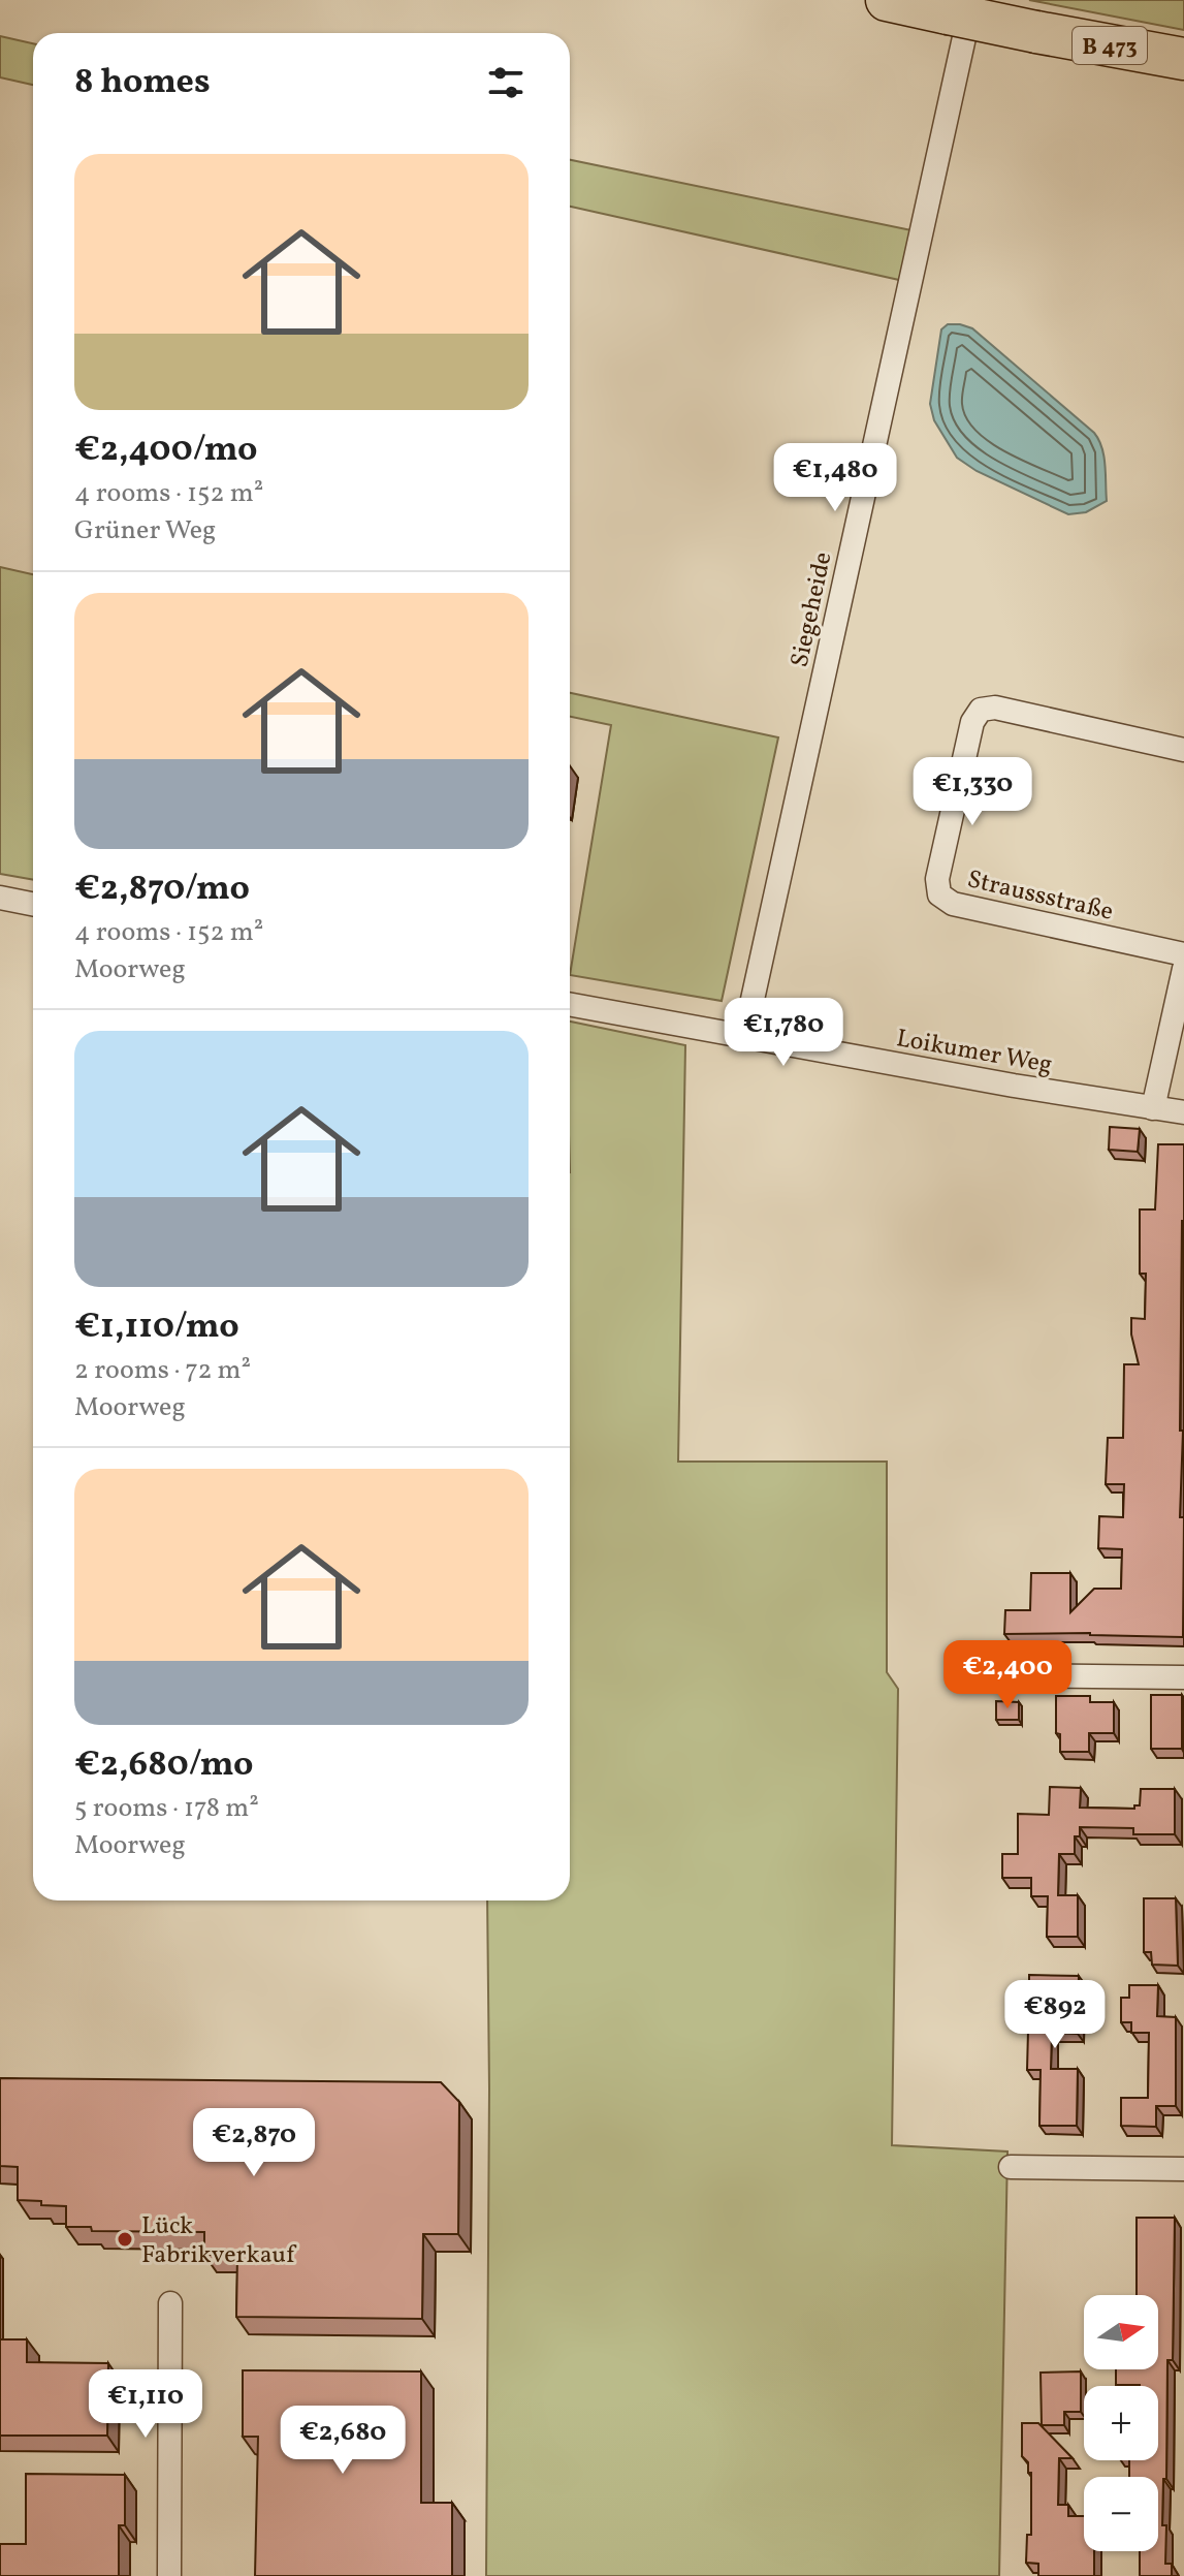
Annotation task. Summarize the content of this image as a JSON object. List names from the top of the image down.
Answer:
{
  "streets": {
    "highway": ["B 473"],
    "street": ["Siegeheide", "Straussstraße", "Loikumer Weg"]
  },
  "crossings": [
    ["B 473", "Siegeheide"],
    ["Siegeheide", "Loikumer Weg"]
  ],
  "places": ["Lück Fabrikverkauf"],
  "north": "right",
  "page": {
    "heading": "8 homes",
    "list": [
      {
        "name": "€2,400/mo",
        "note": "4 rooms · 152 m² · Grüner Weg"
      },
      {
        "name": "€2,870/mo",
        "note": "4 rooms · 152 m² · Moorweg"
      },
      {
        "name": "€1,110/mo",
        "note": "2 rooms · 72 m² · Moorweg"
      },
      {
        "name": "€2,680/mo",
        "note": "5 rooms · 178 m² · Moorweg"
      }
    ],
    "price": [
      "€1,480",
      "€1,330",
      "€1,780",
      "€2,400",
      "€892",
      "€2,870",
      "€1,110",
      "€2,680"
    ],
    "map_buttons": ["+", "−"]
  }
}
